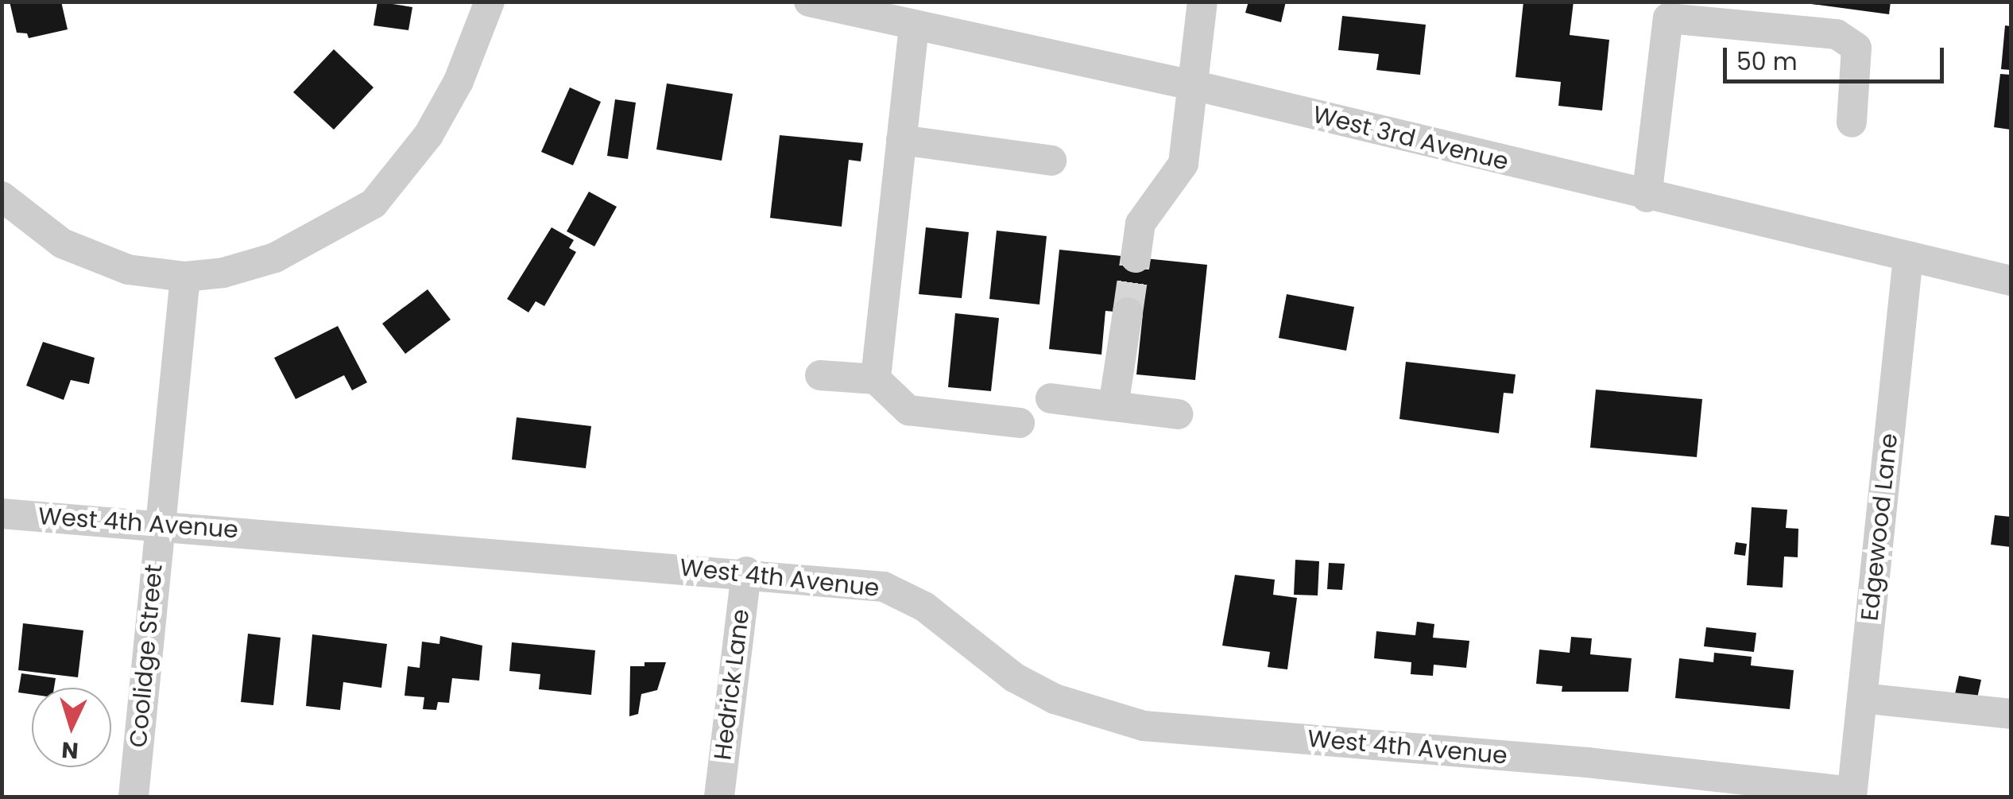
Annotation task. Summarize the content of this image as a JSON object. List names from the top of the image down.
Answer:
{
  "streets": {
    "street": [
      "West 3rd Avenue",
      "West 4th Avenue",
      "Edgewood Lane",
      "Coolidge Street",
      "Hedrick Lane"
    ]
  },
  "crossings": [
    ["West 3rd Avenue", "Edgewood Lane"],
    ["West 4th Avenue", "Edgewood Lane"],
    ["West 4th Avenue", "Coolidge Street"],
    ["West 4th Avenue", "Hedrick Lane"]
  ],
  "scale_bar": "50 m",
  "north": "bottom"
}
